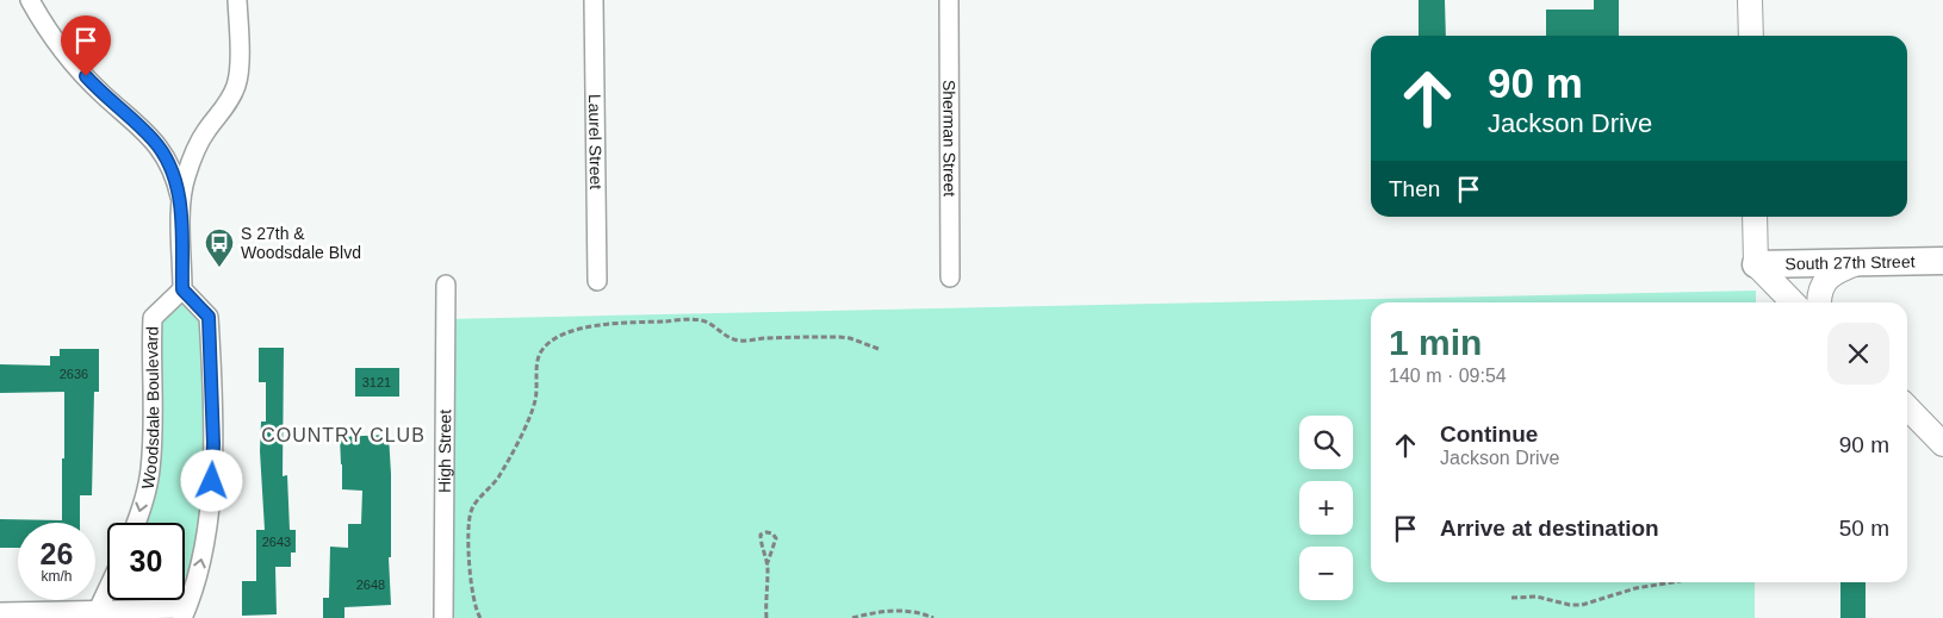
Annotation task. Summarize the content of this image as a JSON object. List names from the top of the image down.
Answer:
{
  "streets": {
    "main road": ["South 27th Street"],
    "street": [
      "Sherman Street",
      "Laurel Street",
      "Woodsdale Boulevard",
      "High Street"
    ]
  },
  "districts": ["COUNTRY CLUB"],
  "places": {
    "bus stop": ["S 27th & Woodsdale Blvd"]
  },
  "house_numbers": [
    "2636",
    "3121",
    "2643",
    "2648"
  ],
  "page": {
    "turn": ["90 m", "Jackson Drive"],
    "then": "Then",
    "heading": ["1 min", "140 m · 09:54"],
    "list": [
      {
        "name": "Continue",
        "note": "Jackson Drive",
        "value": "90 m"
      },
      {
        "name": "Arrive at destination",
        "value": "50 m"
      }
    ],
    "map_buttons": ["+", "−"],
    "speed": "26 km/h",
    "limit": "30"
  }
}
